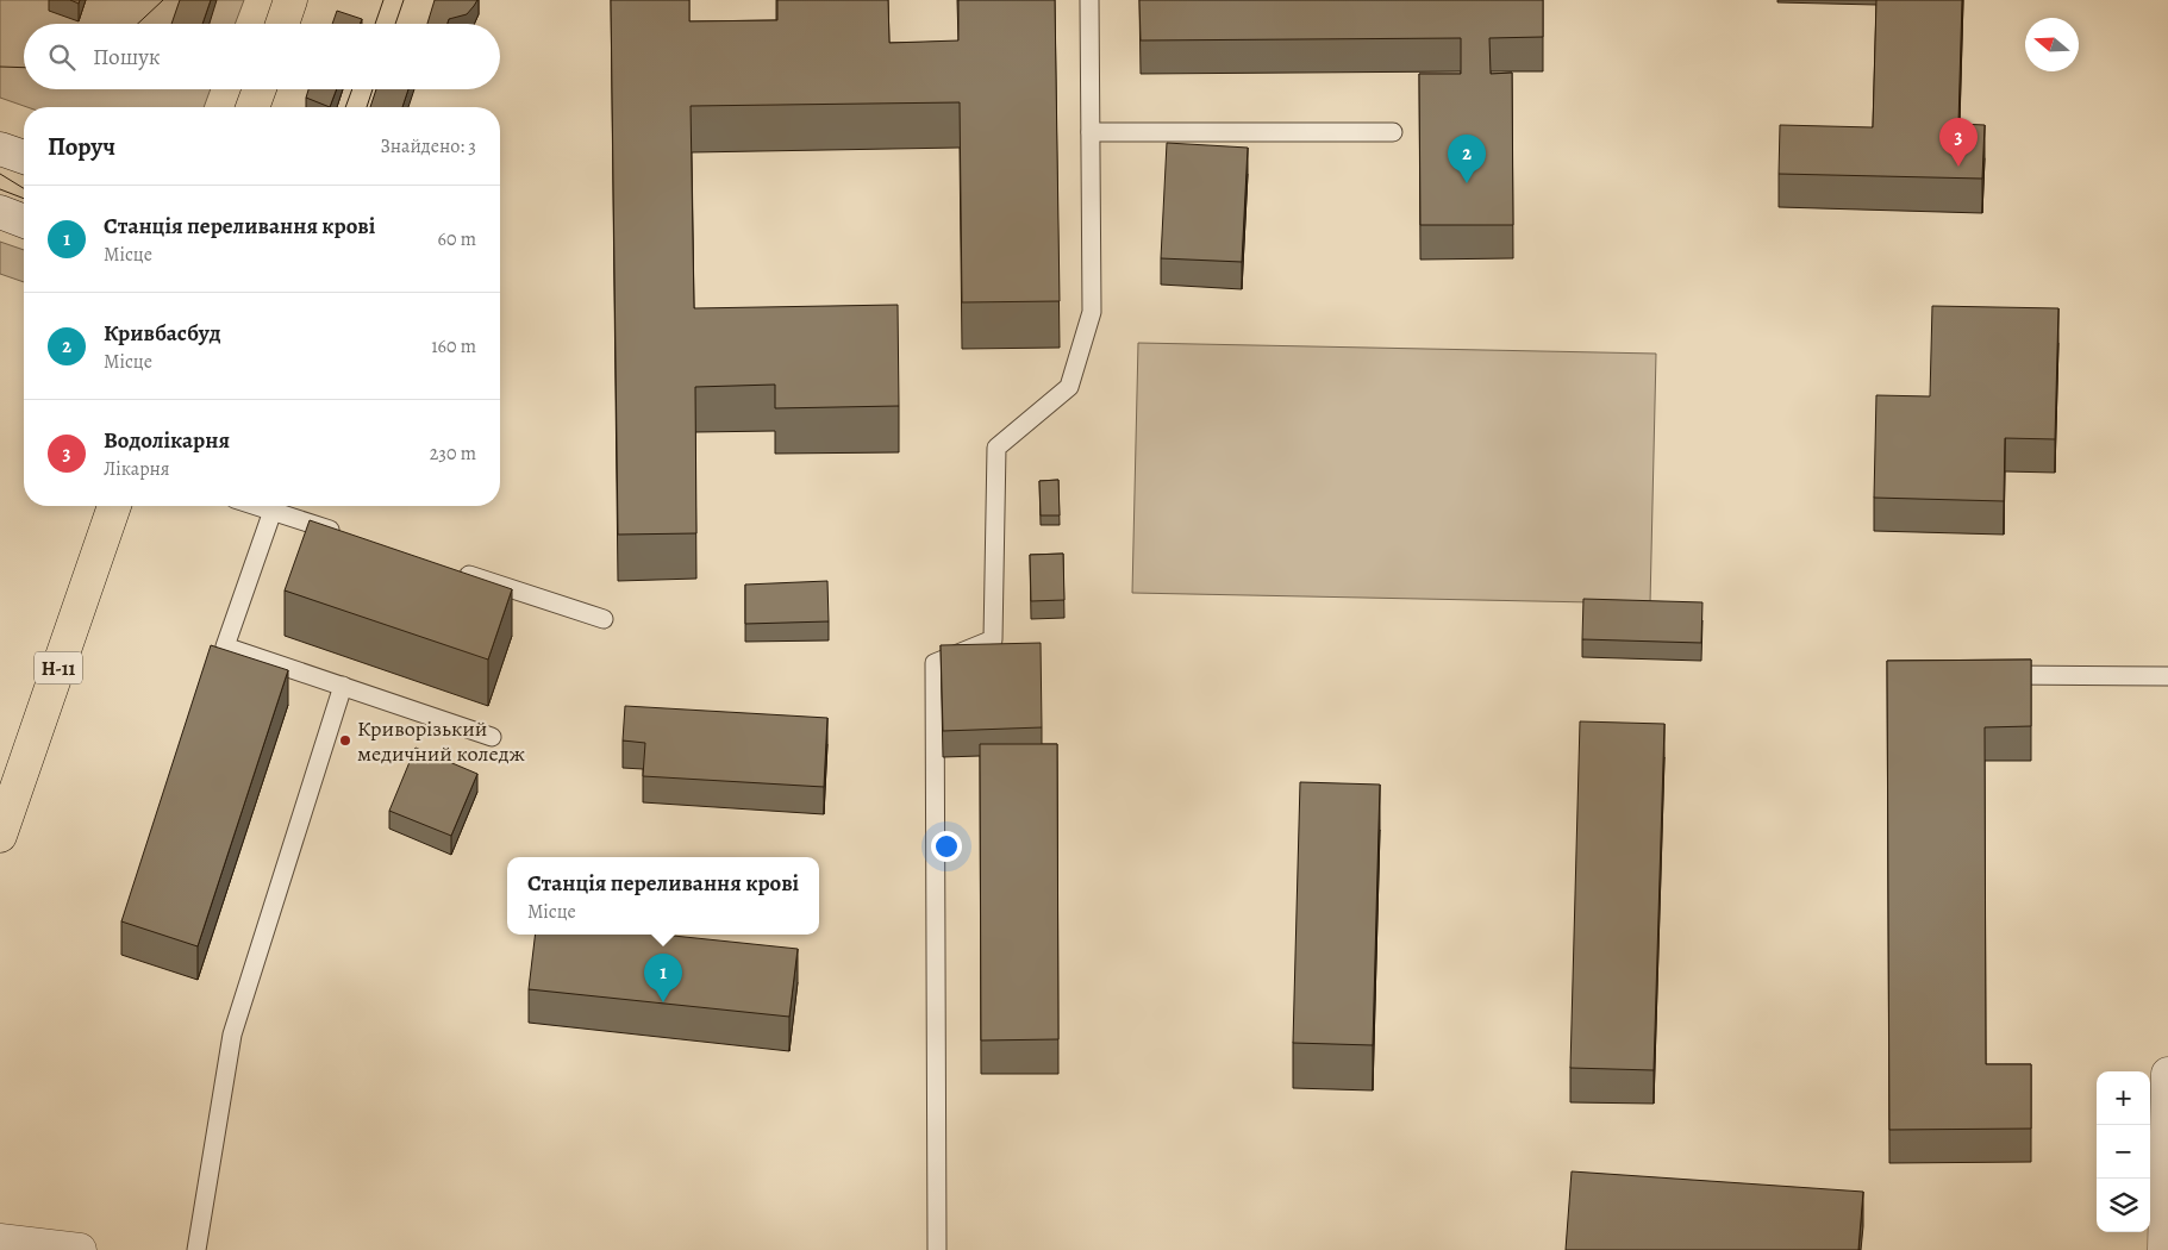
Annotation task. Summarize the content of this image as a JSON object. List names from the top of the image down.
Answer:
{
  "streets": {
    "main road": ["Н-11"]
  },
  "places": ["Криворізький медичний коледж"],
  "north": "left",
  "page": {
    "search": "Пошук",
    "heading": ["Поруч", "Знайдено: 3"],
    "pins": ["3", "2", "1"],
    "list": [
      {
        "mark": "1",
        "name": "Станція переливання крові",
        "note": "Місце",
        "value": "60 m"
      },
      {
        "mark": "2",
        "name": "Кривбасбуд",
        "note": "Місце",
        "value": "160 m"
      },
      {
        "mark": "3",
        "name": "Водолікарня",
        "note": "Лікарня",
        "value": "230 m"
      }
    ],
    "popup": ["Станція переливання крові", "Місце"],
    "map_buttons": ["+", "−"]
  }
}
